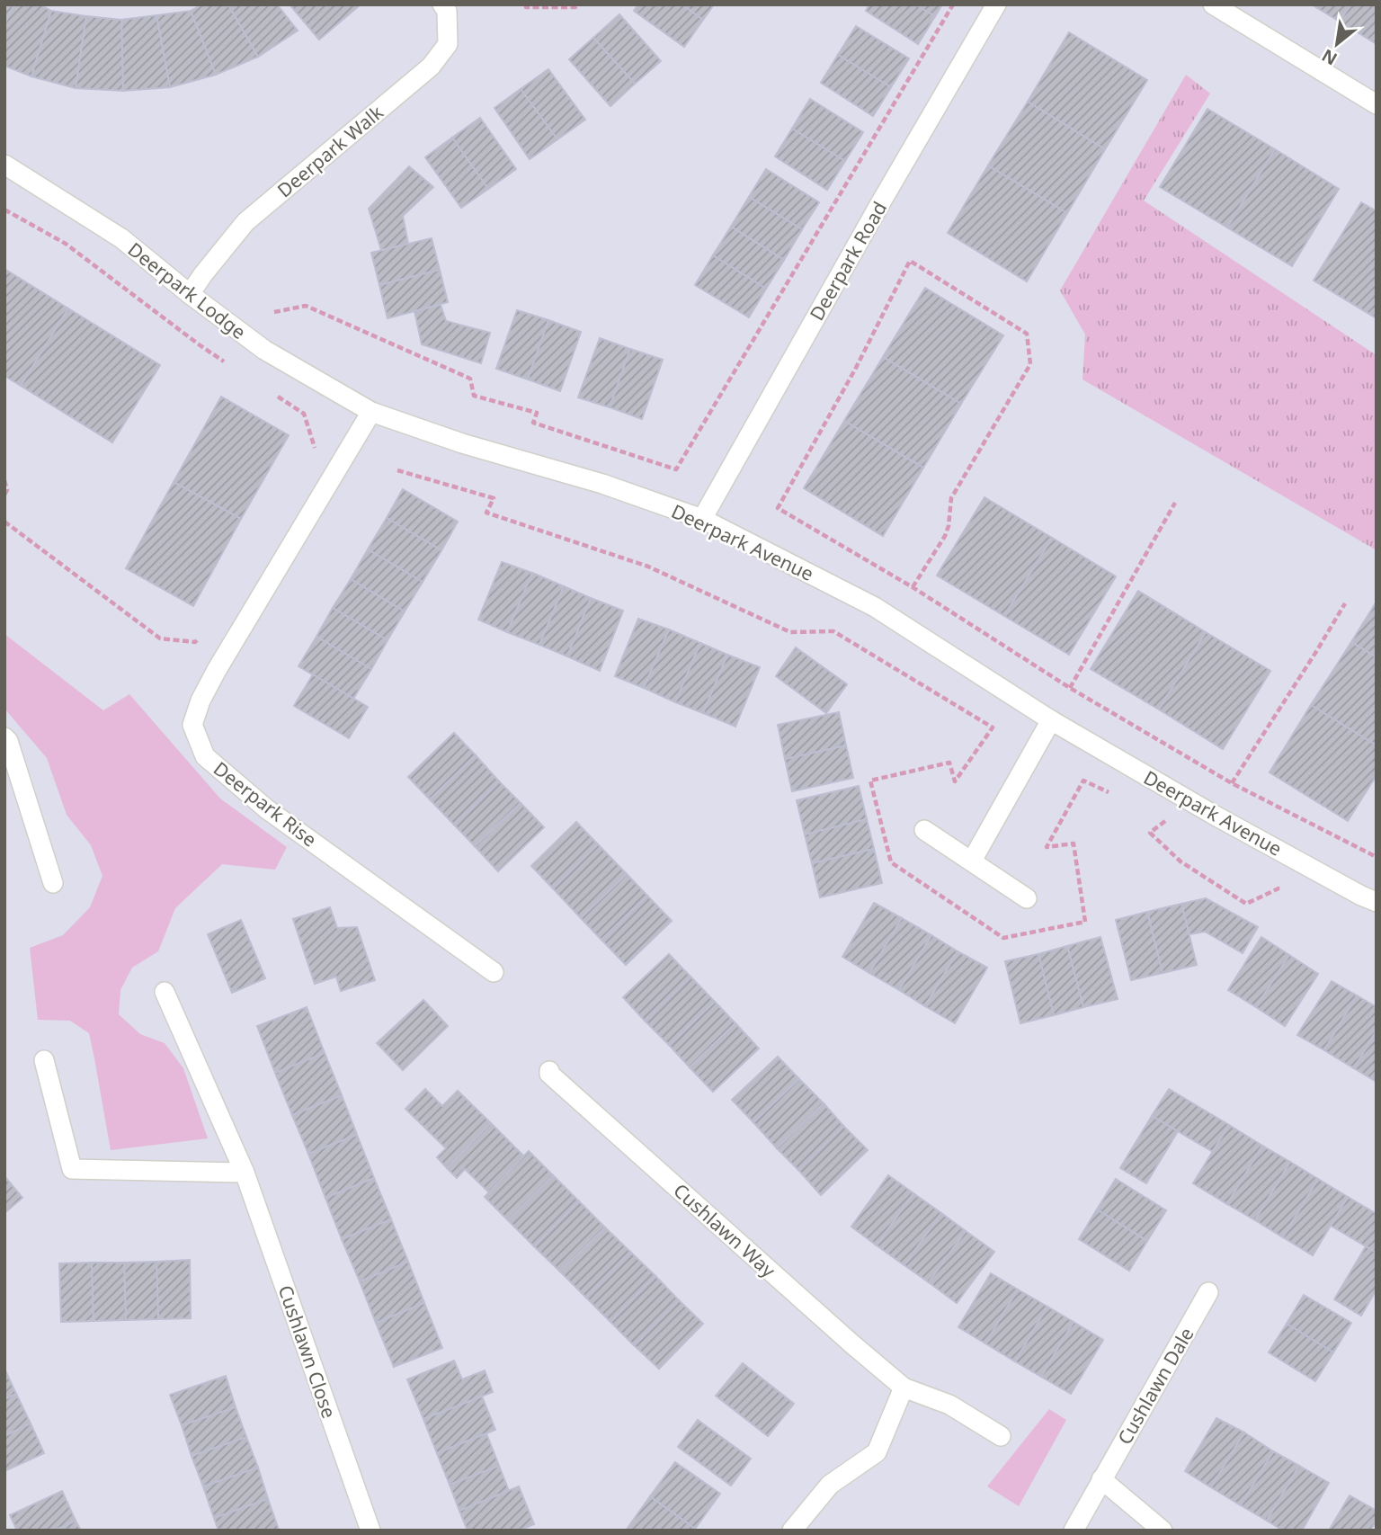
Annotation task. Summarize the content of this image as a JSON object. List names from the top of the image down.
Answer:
{
  "streets": {
    "street": [
      "Deerpark Walk",
      "Deerpark Road",
      "Deerpark Lodge",
      "Deerpark Avenue",
      "Deerpark Rise",
      "Cushlawn Way",
      "Cushlawn Close",
      "Cushlawn Dale"
    ]
  },
  "crossings": [
    ["Deerpark Walk", "Deerpark Lodge"],
    ["Deerpark Road", "Deerpark Avenue"],
    ["Deerpark Lodge", "Deerpark Avenue"],
    ["Deerpark Lodge", "Deerpark Rise"],
    ["Deerpark Avenue", "Deerpark Rise"]
  ],
  "north": "bottom left"
}
